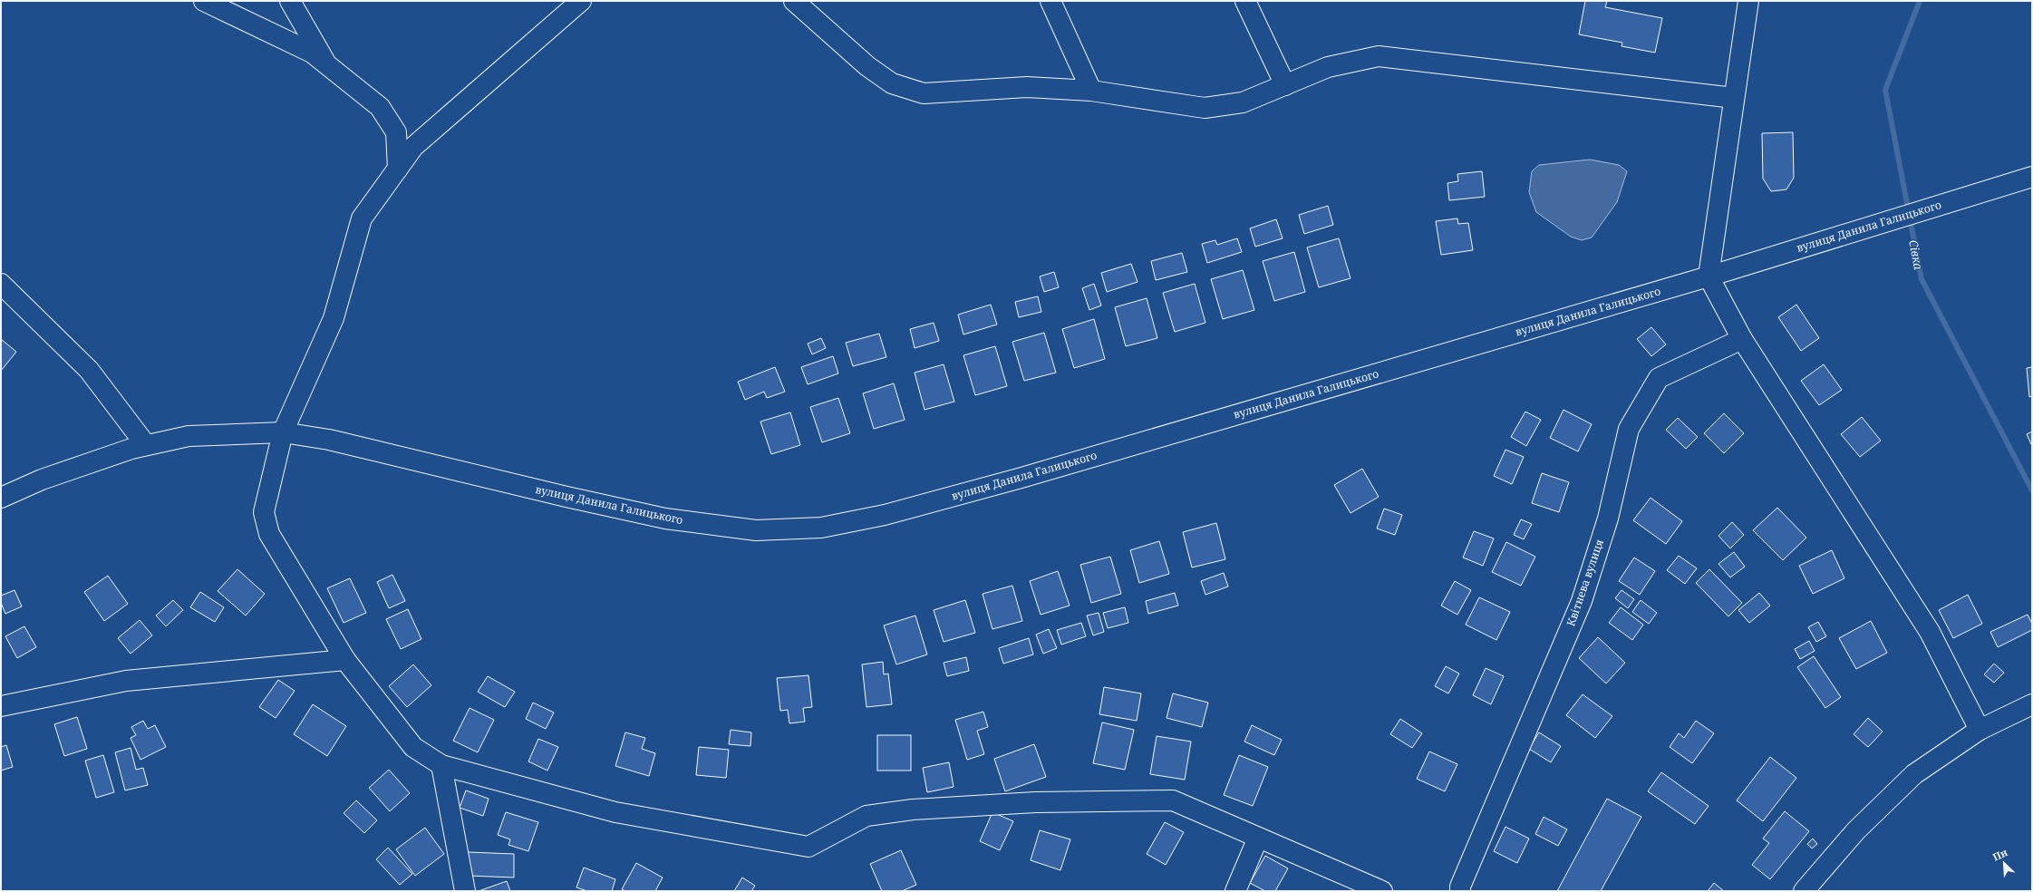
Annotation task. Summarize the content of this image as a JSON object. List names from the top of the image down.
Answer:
{
  "streets": {
    "street": ["вулиця Данила Галицького", "Квітнева вулиця"]
  },
  "water": ["Сівка"],
  "north": "top left"
}
